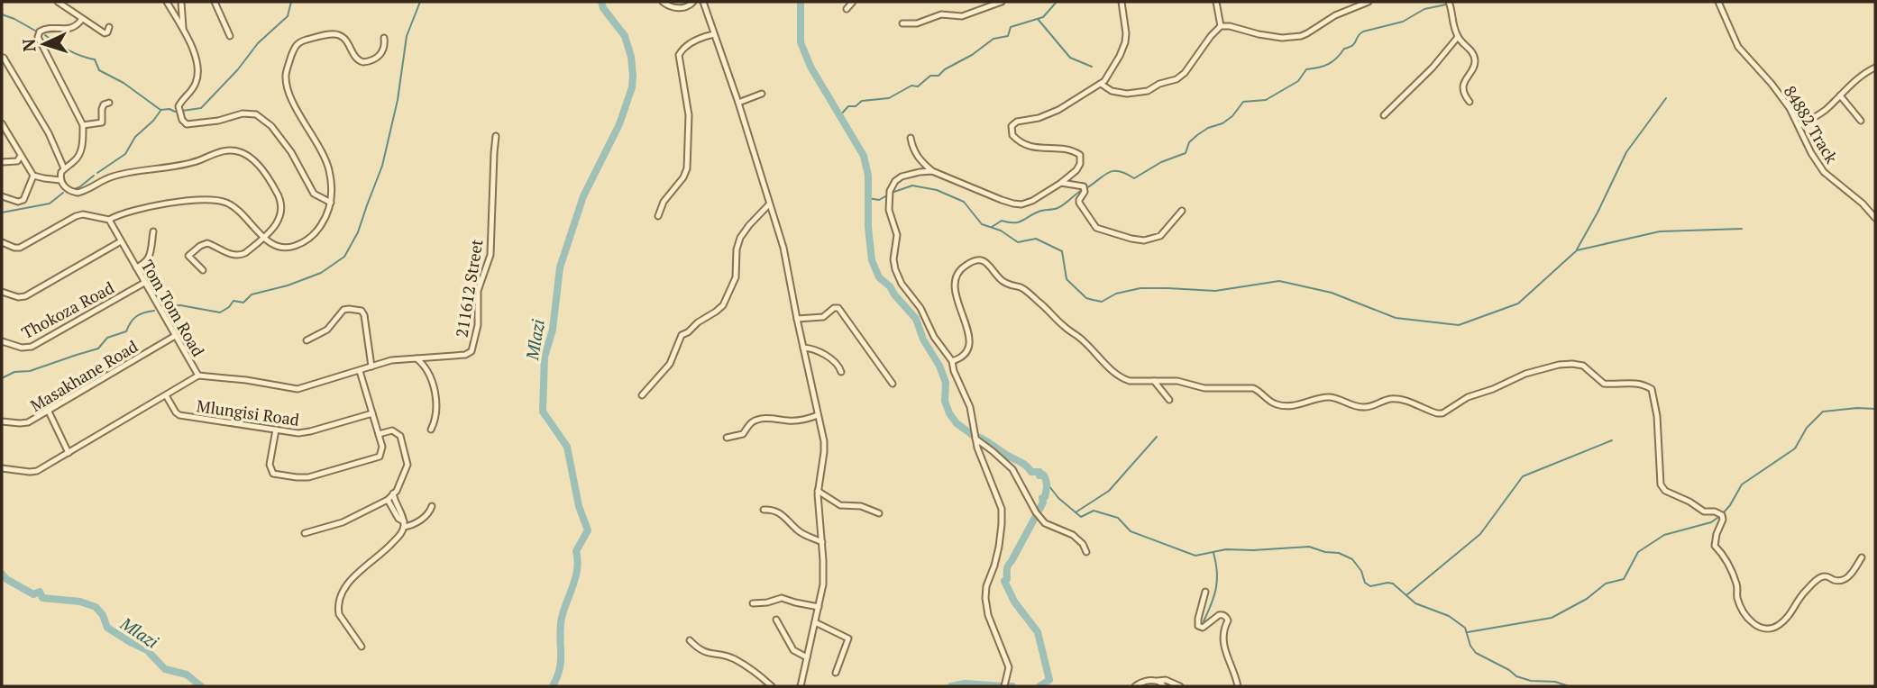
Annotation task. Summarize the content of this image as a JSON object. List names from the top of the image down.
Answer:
{
  "streets": {
    "street": [
      "84882 Track",
      "211612 Street",
      "Tom Tom Road",
      "Thokoza Road",
      "Masakhane Road",
      "Mlungisi Road"
    ]
  },
  "crossings": [
    ["Tom Tom Road", "Thokoza Road"],
    ["Tom Tom Road", "Masakhane Road"],
    ["Tom Tom Road", "Mlungisi Road"]
  ],
  "water": ["Mlazi"],
  "north": "left"
}
